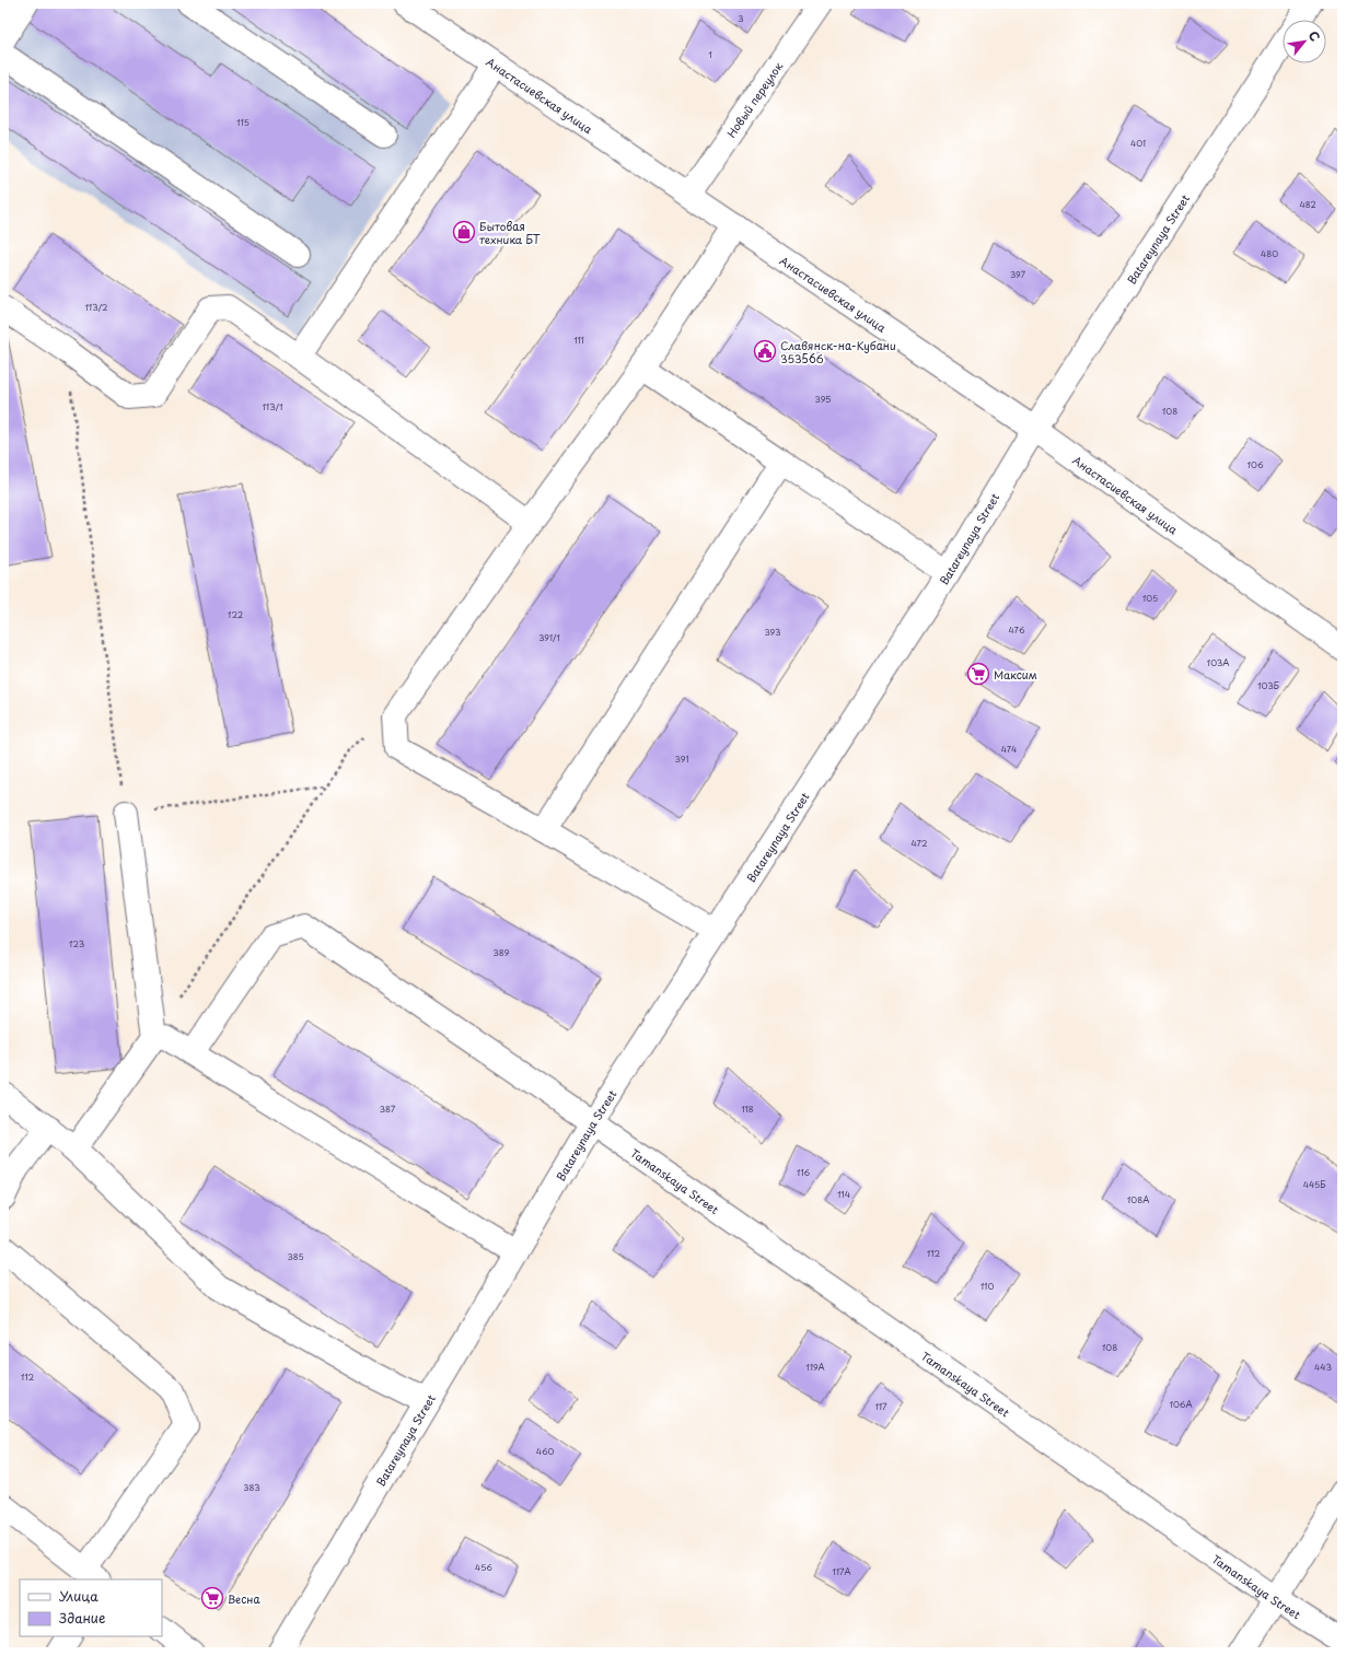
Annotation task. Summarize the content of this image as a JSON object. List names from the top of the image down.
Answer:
{
  "streets": {
    "street": [
      "Анастасиевская улица",
      "Новый переулок",
      "Batareynaya Street",
      "Tamanskaya Street"
    ]
  },
  "crossings": [
    ["Анастасиевская улица", "Новый переулок"],
    ["Анастасиевская улица", "Batareynaya Street"],
    ["Batareynaya Street", "Tamanskaya Street"]
  ],
  "places": {
    "shop": ["Бытовая техника БТ"],
    "public building": ["Славянск-на-Кубани 353566"],
    "supermarket": ["Максим", "Весна"]
  },
  "house_numbers": [
    "3",
    "1",
    "115",
    "401",
    "482",
    "480",
    "397",
    "113/2",
    "111",
    "395",
    "113/1",
    "108",
    "106",
    "105",
    "122",
    "476",
    "393",
    "391/1",
    "103А",
    "103Б",
    "474",
    "391",
    "472",
    "123",
    "389",
    "387",
    "118",
    "116",
    "445Б",
    "114",
    "108А",
    "112",
    "385",
    "110",
    "108",
    "119А",
    "443",
    "112",
    "106А",
    "117",
    "460",
    "383",
    "456",
    "117А"
  ],
  "legend": ["Улица", "Здание"],
  "north": "top right"
}
